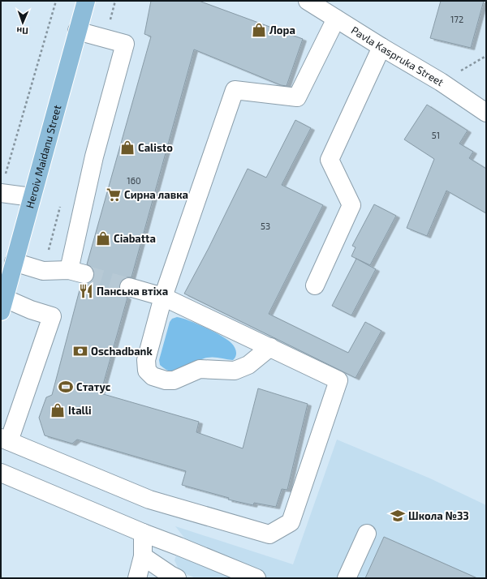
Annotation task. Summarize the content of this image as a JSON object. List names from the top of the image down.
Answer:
{
  "streets": {
    "main road": ["Heroiv Maidanu Street"],
    "street": ["Pavla Kaspruka Street"]
  },
  "places": {
    "shop": [
      "Лора",
      "Calisto",
      "Ciabatta",
      "Italli"
    ],
    "supermarket": ["Сирна лавка"],
    "restaurant": ["Панська втіха"],
    "bank": ["Oschadbank"],
    "sports": ["Статус"],
    "school or university": ["Школа №33"]
  },
  "house_numbers": [
    "172",
    "51",
    "160",
    "53"
  ],
  "north": "bottom"
}
